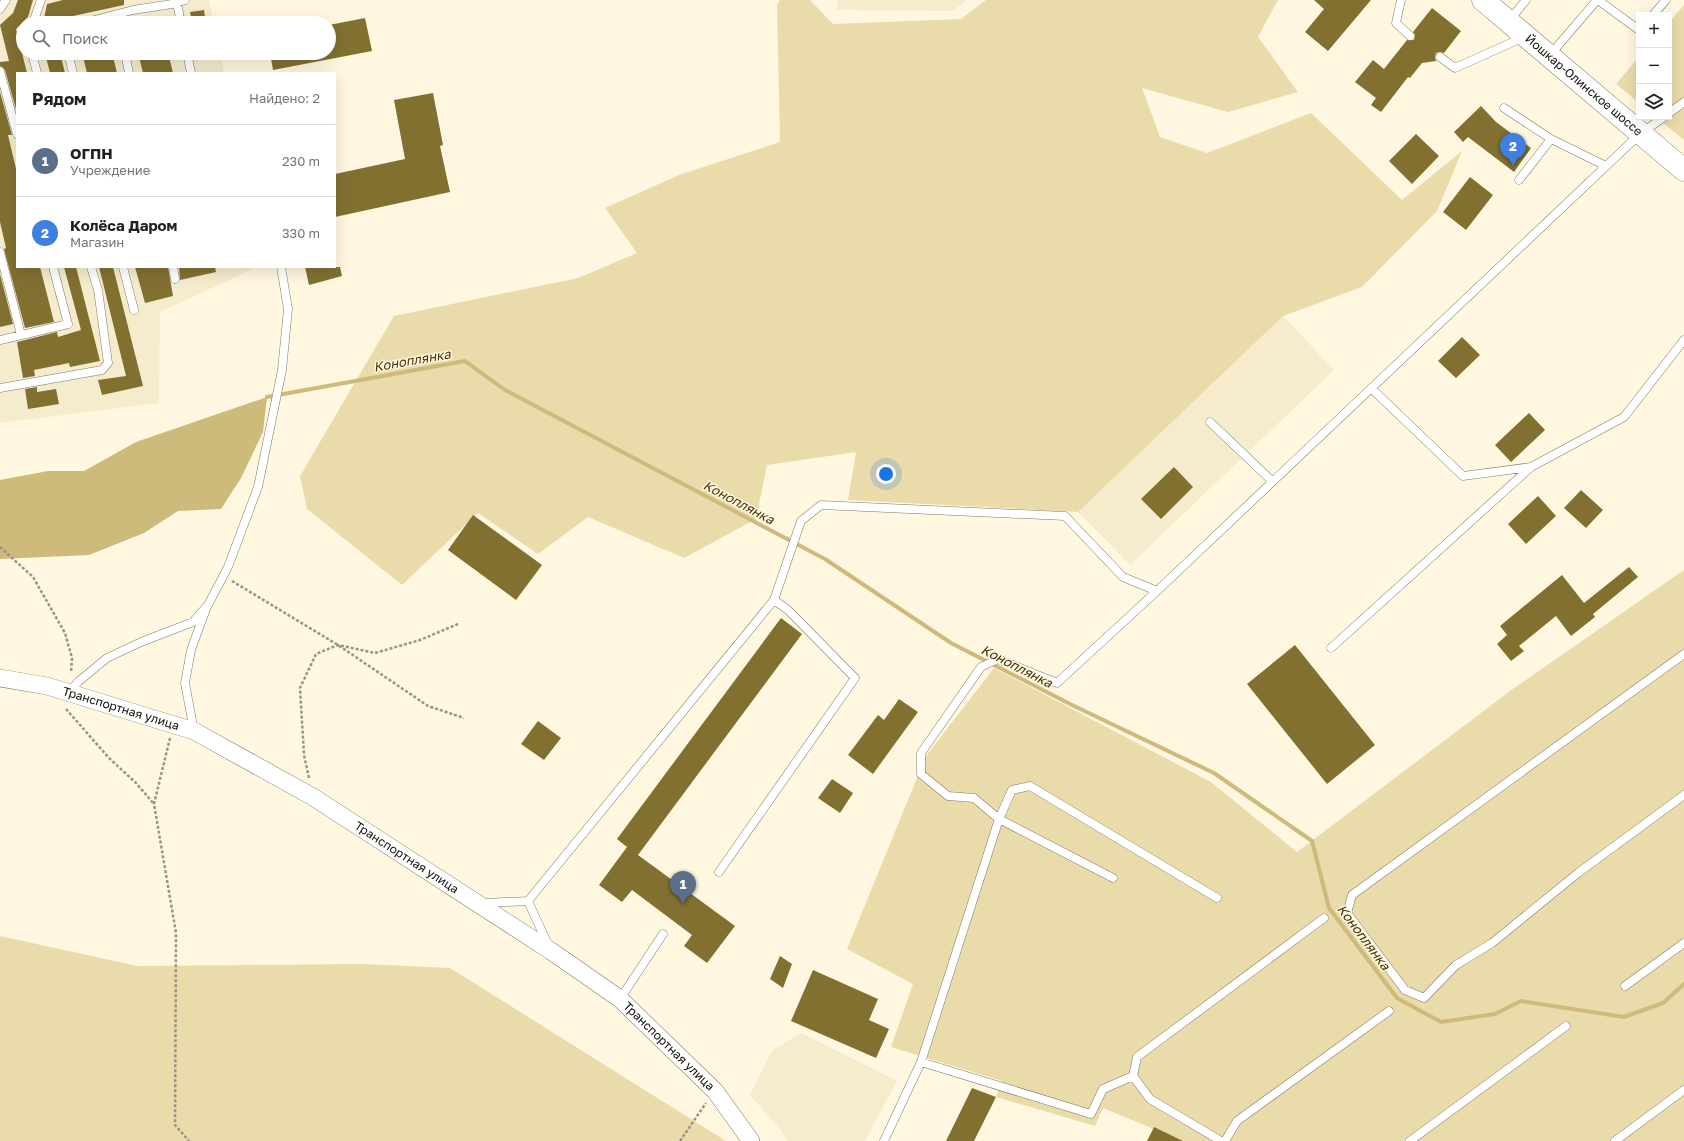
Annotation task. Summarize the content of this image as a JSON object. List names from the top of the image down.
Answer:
{
  "streets": {
    "main road": ["Йошкар-Олинское шоссе"],
    "street": ["Транспортная улица"]
  },
  "water": ["Коноплянка"],
  "page": {
    "map_buttons": ["+", "−"],
    "search": "Поиск",
    "heading": ["Рядом", "Найдено: 2"],
    "list": [
      {
        "mark": "1",
        "name": "ОГПН",
        "note": "Учреждение",
        "value": "230 m"
      },
      {
        "mark": "2",
        "name": "Колёса Даром",
        "note": "Магазин",
        "value": "330 m"
      }
    ],
    "pins": ["2", "1"]
  }
}
